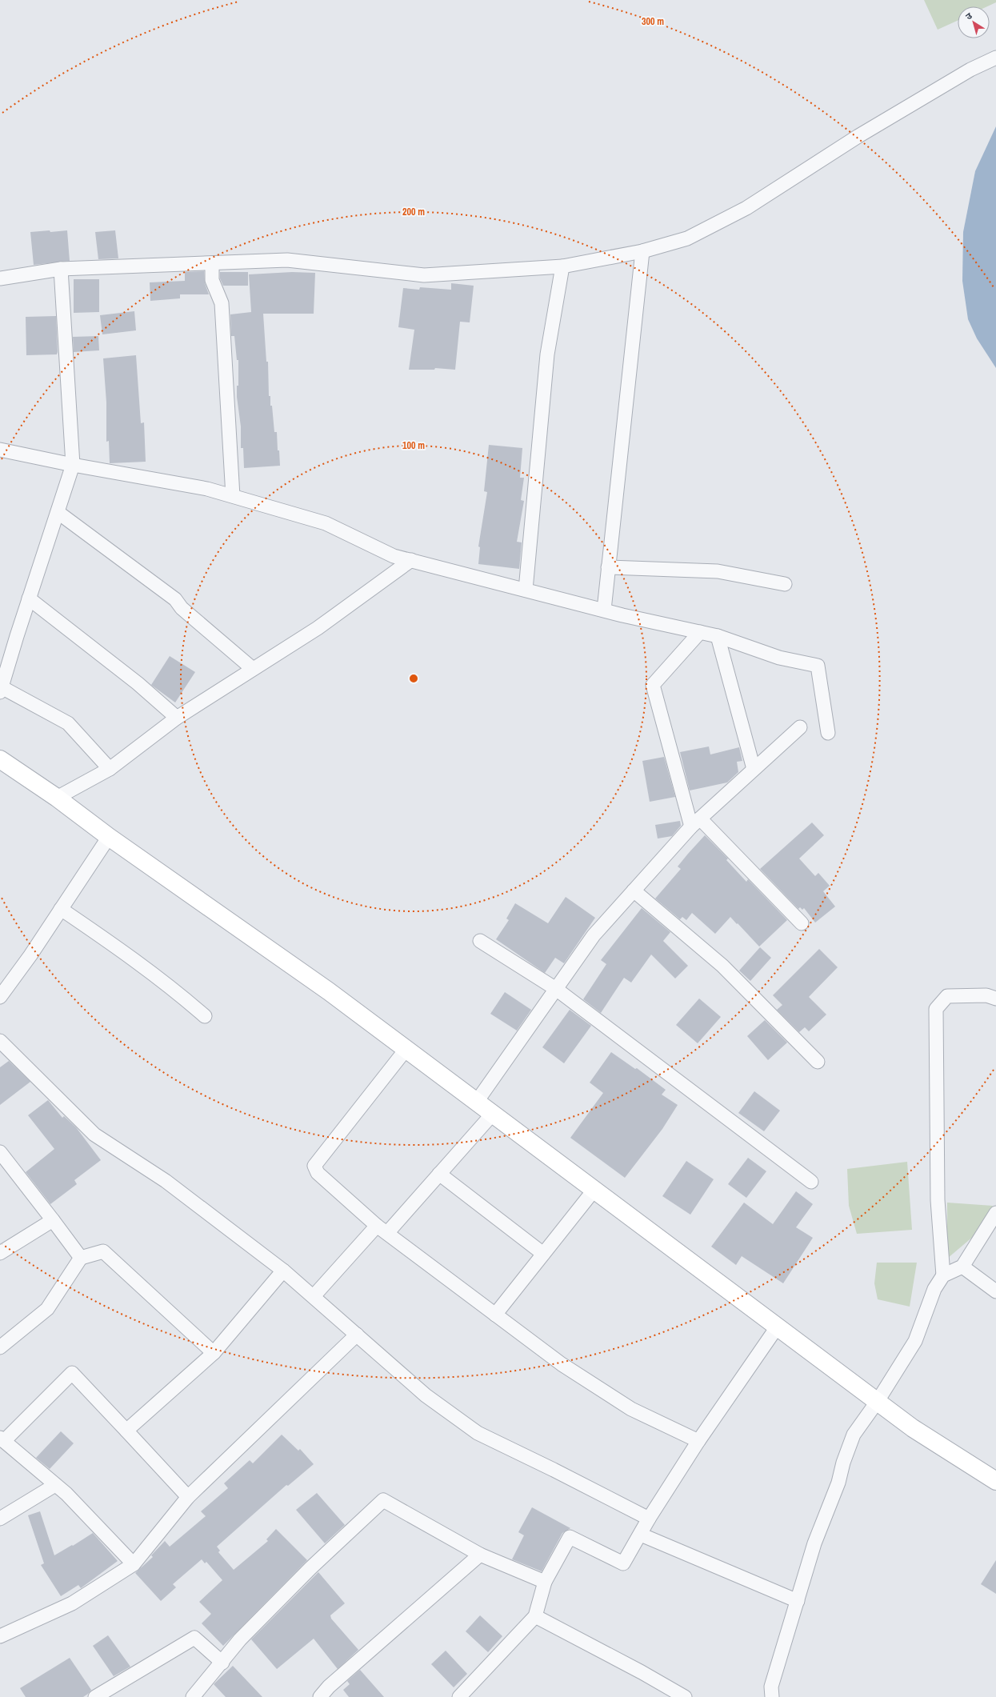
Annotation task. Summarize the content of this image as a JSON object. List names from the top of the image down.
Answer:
{
  "north": "top left",
  "rings": ["300 m", "200 m", "100 m"]
}
